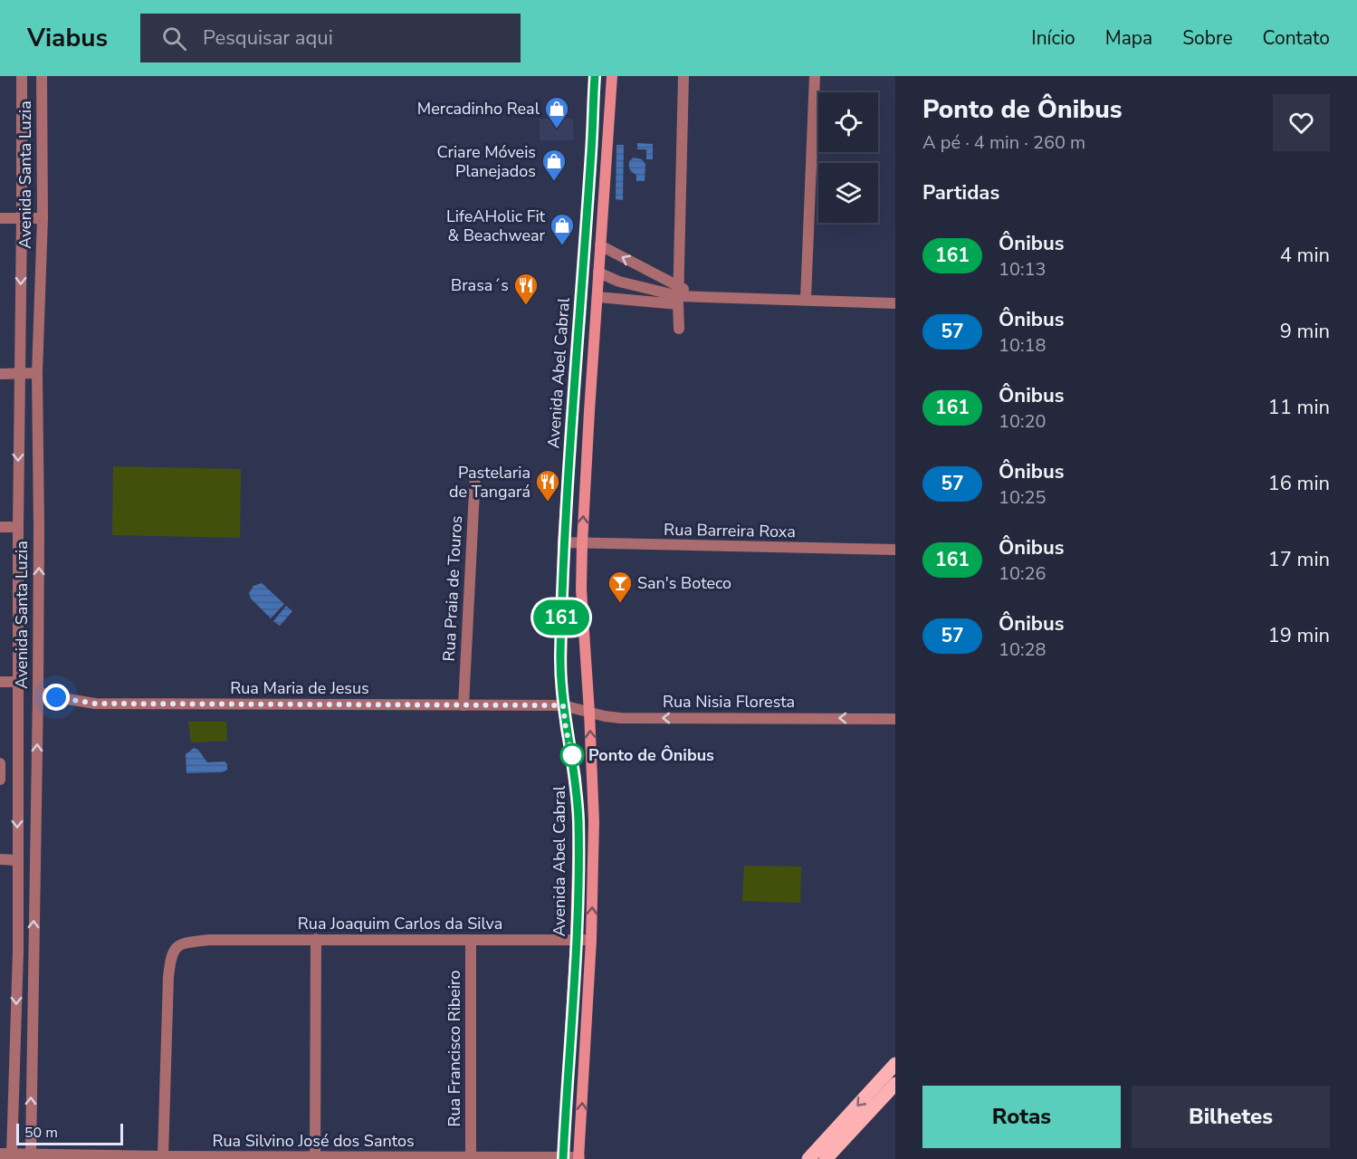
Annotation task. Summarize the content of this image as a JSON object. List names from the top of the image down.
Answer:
{
  "streets": {
    "main road": ["Avenida Abel Cabral"],
    "street": [
      "Avenida Santa Luzia",
      "Rua Barreira Roxa",
      "Rua Praia de Touros",
      "Rua Maria de Jesus",
      "Rua Nisia Floresta",
      "Rua Joaquim Carlos da Silva",
      "Rua Francisco Ribeiro",
      "Rua Silvino José dos Santos"
    ]
  },
  "crossings": [
    ["Avenida Santa Luzia", "Rua Maria de Jesus"],
    ["Avenida Santa Luzia", "Rua Silvino José dos Santos"],
    ["Avenida Abel Cabral", "Rua Barreira Roxa"],
    ["Avenida Abel Cabral", "Rua Maria de Jesus"],
    ["Avenida Abel Cabral", "Rua Nisia Floresta"],
    ["Avenida Abel Cabral", "Rua Joaquim Carlos da Silva"],
    ["Avenida Abel Cabral", "Rua Silvino José dos Santos"],
    ["Rua Praia de Touros", "Rua Maria de Jesus"],
    ["Rua Maria de Jesus", "Rua Nisia Floresta"],
    ["Rua Joaquim Carlos da Silva", "Rua Francisco Ribeiro"],
    ["Rua Joaquim Carlos da Silva", "Rua Silvino José dos Santos"],
    ["Rua Francisco Ribeiro", "Rua Silvino José dos Santos"]
  ],
  "one_way": ["Rua Nisia Floresta"],
  "places": {
    "shop": ["Mercadinho Real", "Criare Móveis Planejados", "LifeAHolic Fit & Beachwear"],
    "restaurant": ["Brasa´s", "Pastelaria de Tangará"],
    "bar": ["San's Boteco"],
    "other": ["Ponto de Ônibus"]
  },
  "lines": ["bus line 161"],
  "scale_bar": "50 m",
  "page": {
    "header": "Viabus",
    "search": "Pesquisar aqui",
    "nav": [
      "Início",
      "Mapa",
      "Sobre",
      "Contato"
    ],
    "on_map": "161",
    "heading": [
      ["Ponto de Ônibus", "A pé · 4 min · 260 m"],
      "Partidas"
    ],
    "list": [
      {
        "mark": "161",
        "name": "Ônibus",
        "note": "10:13",
        "value": "4 min"
      },
      {
        "mark": "57",
        "name": "Ônibus",
        "note": "10:18",
        "value": "9 min"
      },
      {
        "mark": "161",
        "name": "Ônibus",
        "note": "10:20",
        "value": "11 min"
      },
      {
        "mark": "57",
        "name": "Ônibus",
        "note": "10:25",
        "value": "16 min"
      },
      {
        "mark": "161",
        "name": "Ônibus",
        "note": "10:26",
        "value": "17 min"
      },
      {
        "mark": "57",
        "name": "Ônibus",
        "note": "10:28",
        "value": "19 min"
      }
    ],
    "buttons": ["Rotas", "Bilhetes"],
    "scale": "50 m"
  }
}
